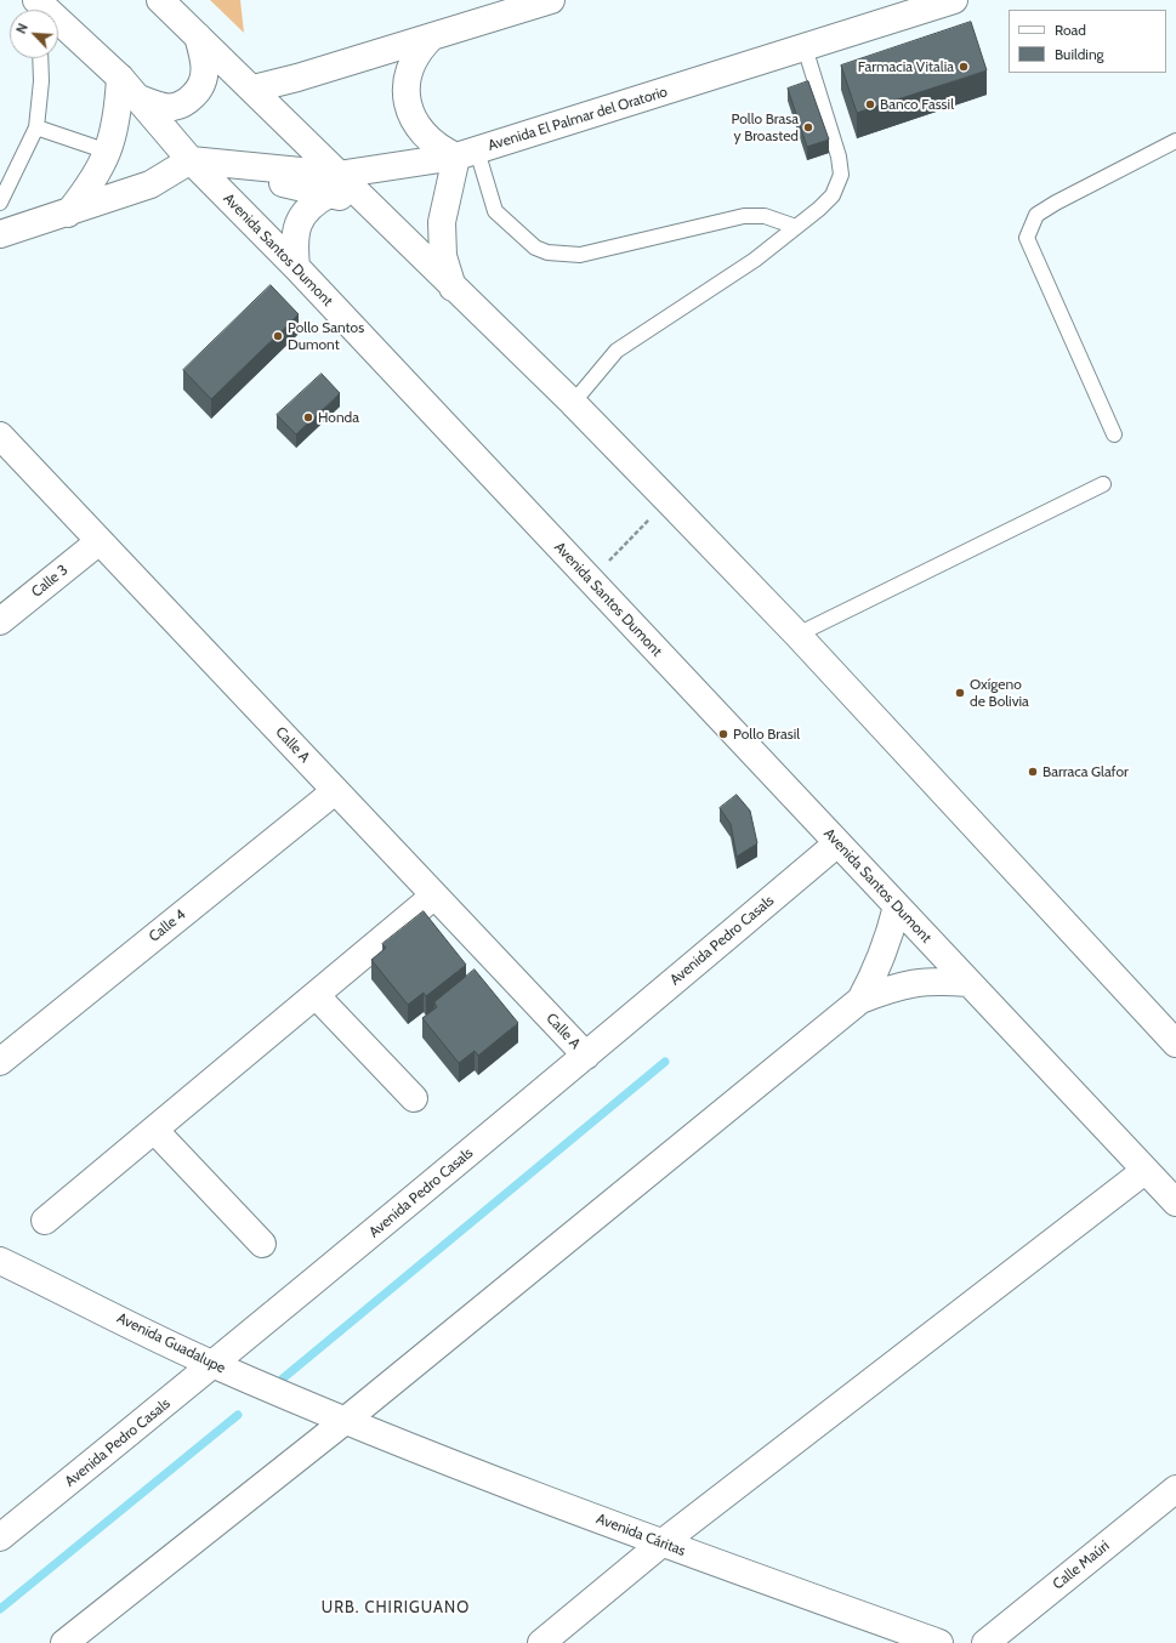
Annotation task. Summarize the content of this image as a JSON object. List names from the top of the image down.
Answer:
{
  "streets": {
    "street": [
      "Avenida El Palmar del Oratorio",
      "Avenida Santos Dumont",
      "Calle 3",
      "Calle A",
      "Calle 4",
      "Avenida Pedro Casals",
      "Avenida Guadalupe",
      "Avenida Cáritas",
      "Calle Maúri"
    ]
  },
  "crossings": [
    ["Avenida El Palmar del Oratorio", "Avenida Santos Dumont"],
    ["Avenida Santos Dumont", "Avenida Pedro Casals"],
    ["Calle 3", "Calle A"],
    ["Calle A", "Calle 4"],
    ["Calle A", "Avenida Pedro Casals"],
    ["Avenida Pedro Casals", "Avenida Guadalupe"],
    ["Avenida Guadalupe", "Avenida Cáritas"]
  ],
  "districts": ["URB. CHIRIGUANO"],
  "places": [
    "Farmacia Vitalia",
    "Banco Fassil",
    "Pollo Brasa y Broasted",
    "Pollo Santos Dumont",
    "Honda",
    "Oxígeno de Bolivia",
    "Pollo Brasil",
    "Barraca Glafor"
  ],
  "legend": ["Road", "Building"],
  "north": "top left"
}
